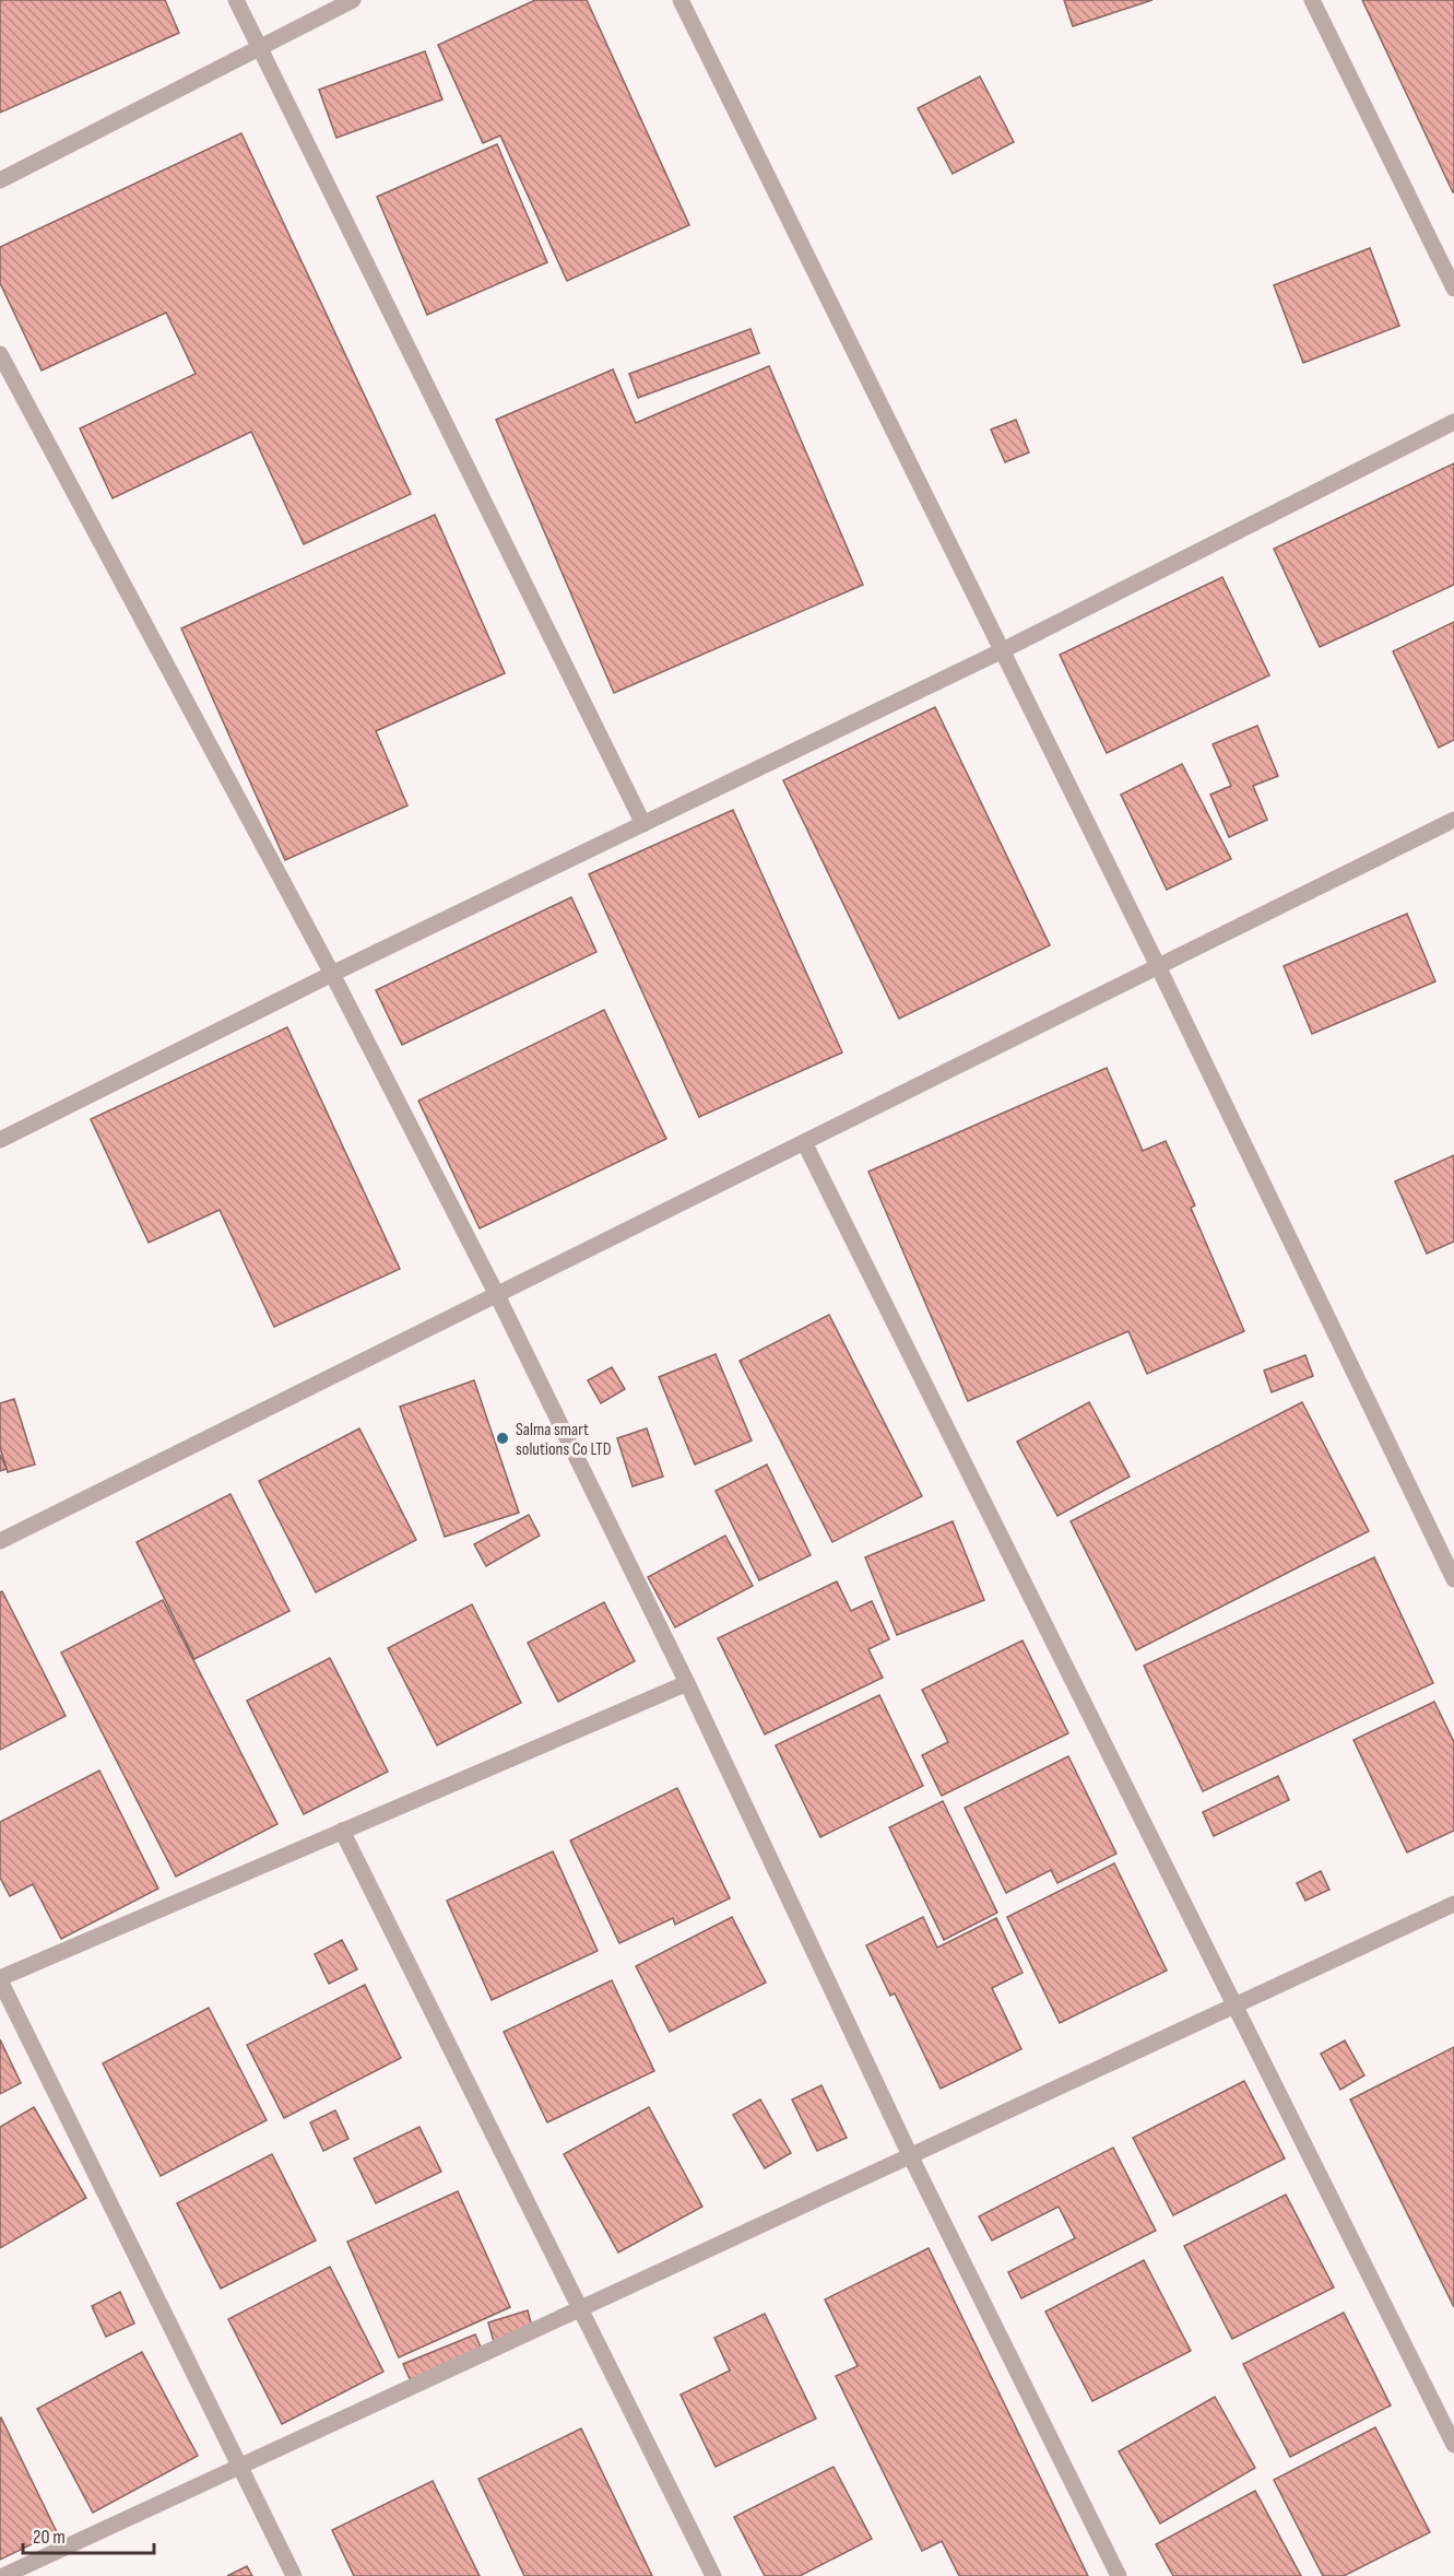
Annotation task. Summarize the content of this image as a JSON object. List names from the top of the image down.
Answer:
{
  "places": ["Salma smart solutions Co LTD"],
  "scale_bar": "20 m"
}
